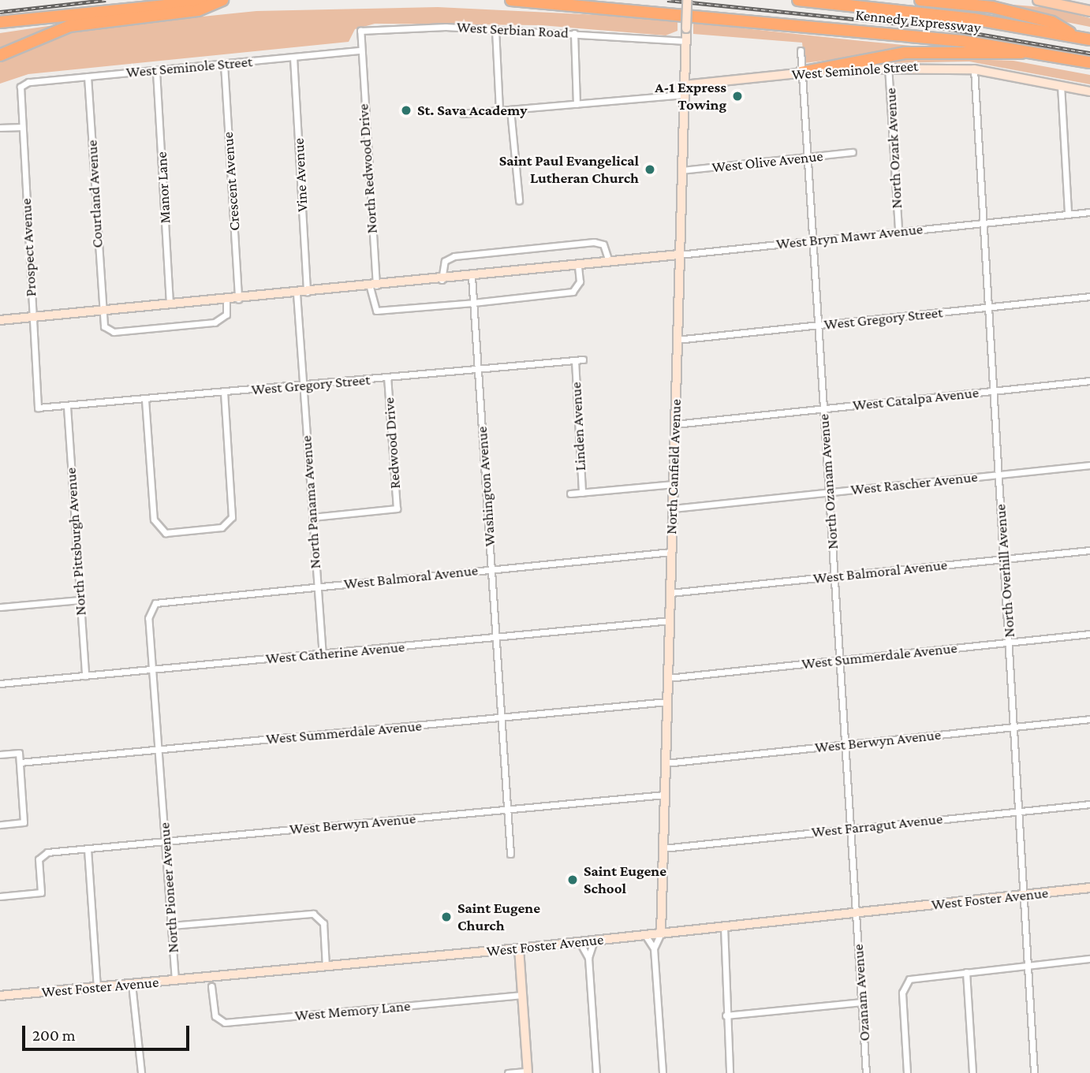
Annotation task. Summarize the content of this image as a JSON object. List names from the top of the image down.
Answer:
{
  "streets": {
    "highway": ["Kennedy Expressway"],
    "street": [
      "West Serbian Road",
      "West Seminole Street",
      "North Ozark Avenue",
      "West Olive Avenue",
      "North Redwood Drive",
      "Vine Avenue",
      "Crescent Avenue",
      "Manor Lane",
      "Courtland Avenue",
      "West Bryn Mawr Avenue",
      "Prospect Avenue",
      "West Gregory Street",
      "West Catalpa Avenue",
      "Linden Avenue",
      "Redwood Drive",
      "North Canfield Avenue",
      "North Ozanam Avenue",
      "West Rascher Avenue",
      "Washington Avenue",
      "North Panama Avenue",
      "North Pittsburgh Avenue",
      "North Overhill Avenue",
      "West Balmoral Avenue",
      "West Catherine Avenue",
      "West Summerdale Avenue",
      "West Berwyn Avenue",
      "West Farragut Avenue",
      "North Pioneer Avenue",
      "West Foster Avenue",
      "Ozanam Avenue",
      "West Memory Lane"
    ]
  },
  "crossings": [
    ["West Serbian Road", "West Seminole Street"],
    ["West Serbian Road", "North Redwood Drive"],
    ["West Serbian Road", "North Canfield Avenue"],
    ["West Seminole Street", "North Ozark Avenue"],
    ["West Seminole Street", "North Redwood Drive"],
    ["West Seminole Street", "Vine Avenue"],
    ["West Seminole Street", "Crescent Avenue"],
    ["West Seminole Street", "Manor Lane"],
    ["West Seminole Street", "Courtland Avenue"],
    ["West Seminole Street", "Prospect Avenue"],
    ["West Seminole Street", "North Canfield Avenue"],
    ["West Seminole Street", "North Ozanam Avenue"],
    ["West Seminole Street", "North Overhill Avenue"],
    ["North Ozark Avenue", "West Bryn Mawr Avenue"],
    ["West Olive Avenue", "North Canfield Avenue"],
    ["West Olive Avenue", "North Ozanam Avenue"],
    ["North Redwood Drive", "West Bryn Mawr Avenue"],
    ["Vine Avenue", "West Bryn Mawr Avenue"],
    ["Crescent Avenue", "West Bryn Mawr Avenue"],
    ["Manor Lane", "West Bryn Mawr Avenue"],
    ["Courtland Avenue", "West Bryn Mawr Avenue"],
    ["West Bryn Mawr Avenue", "Prospect Avenue"],
    ["West Bryn Mawr Avenue", "North Canfield Avenue"],
    ["West Bryn Mawr Avenue", "North Ozanam Avenue"],
    ["West Bryn Mawr Avenue", "Washington Avenue"],
    ["West Bryn Mawr Avenue", "North Panama Avenue"],
    ["West Bryn Mawr Avenue", "North Overhill Avenue"],
    ["Prospect Avenue", "West Gregory Street"],
    ["West Gregory Street", "Linden Avenue"],
    ["West Gregory Street", "Redwood Drive"],
    ["West Gregory Street", "North Canfield Avenue"],
    ["West Gregory Street", "North Ozanam Avenue"],
    ["West Gregory Street", "Washington Avenue"],
    ["West Gregory Street", "North Panama Avenue"],
    ["West Gregory Street", "North Pittsburgh Avenue"],
    ["West Gregory Street", "North Overhill Avenue"],
    ["West Catalpa Avenue", "North Canfield Avenue"],
    ["West Catalpa Avenue", "North Ozanam Avenue"],
    ["West Catalpa Avenue", "North Overhill Avenue"],
    ["Redwood Drive", "North Panama Avenue"],
    ["North Canfield Avenue", "West Rascher Avenue"],
    ["North Canfield Avenue", "West Balmoral Avenue"],
    ["North Canfield Avenue", "West Catherine Avenue"],
    ["North Canfield Avenue", "West Summerdale Avenue"],
    ["North Canfield Avenue", "West Berwyn Avenue"],
    ["North Canfield Avenue", "West Farragut Avenue"],
    ["North Canfield Avenue", "West Foster Avenue"],
    ["North Ozanam Avenue", "West Rascher Avenue"],
    ["North Ozanam Avenue", "West Balmoral Avenue"],
    ["North Ozanam Avenue", "West Summerdale Avenue"],
    ["North Ozanam Avenue", "West Berwyn Avenue"],
    ["North Ozanam Avenue", "West Farragut Avenue"],
    ["North Ozanam Avenue", "West Foster Avenue"],
    ["North Ozanam Avenue", "Ozanam Avenue"],
    ["West Rascher Avenue", "North Overhill Avenue"],
    ["Washington Avenue", "West Balmoral Avenue"],
    ["Washington Avenue", "West Catherine Avenue"],
    ["Washington Avenue", "West Summerdale Avenue"],
    ["Washington Avenue", "West Berwyn Avenue"],
    ["North Panama Avenue", "West Balmoral Avenue"],
    ["North Panama Avenue", "West Catherine Avenue"],
    ["North Pittsburgh Avenue", "West Catherine Avenue"],
    ["North Overhill Avenue", "West Balmoral Avenue"],
    ["North Overhill Avenue", "West Summerdale Avenue"],
    ["North Overhill Avenue", "West Berwyn Avenue"],
    ["North Overhill Avenue", "West Farragut Avenue"],
    ["North Overhill Avenue", "West Foster Avenue"],
    ["West Balmoral Avenue", "West Catherine Avenue"],
    ["West Summerdale Avenue", "North Pioneer Avenue"],
    ["West Berwyn Avenue", "North Pioneer Avenue"],
    ["North Pioneer Avenue", "West Foster Avenue"],
    ["West Foster Avenue", "Ozanam Avenue"]
  ],
  "places": [
    "A-1 Express Towing",
    "St. Sava Academy",
    "Saint Paul Evangelical Lutheran Church",
    "Saint Eugene School",
    "Saint Eugene Church"
  ],
  "scale_bar": "200 m"
}
